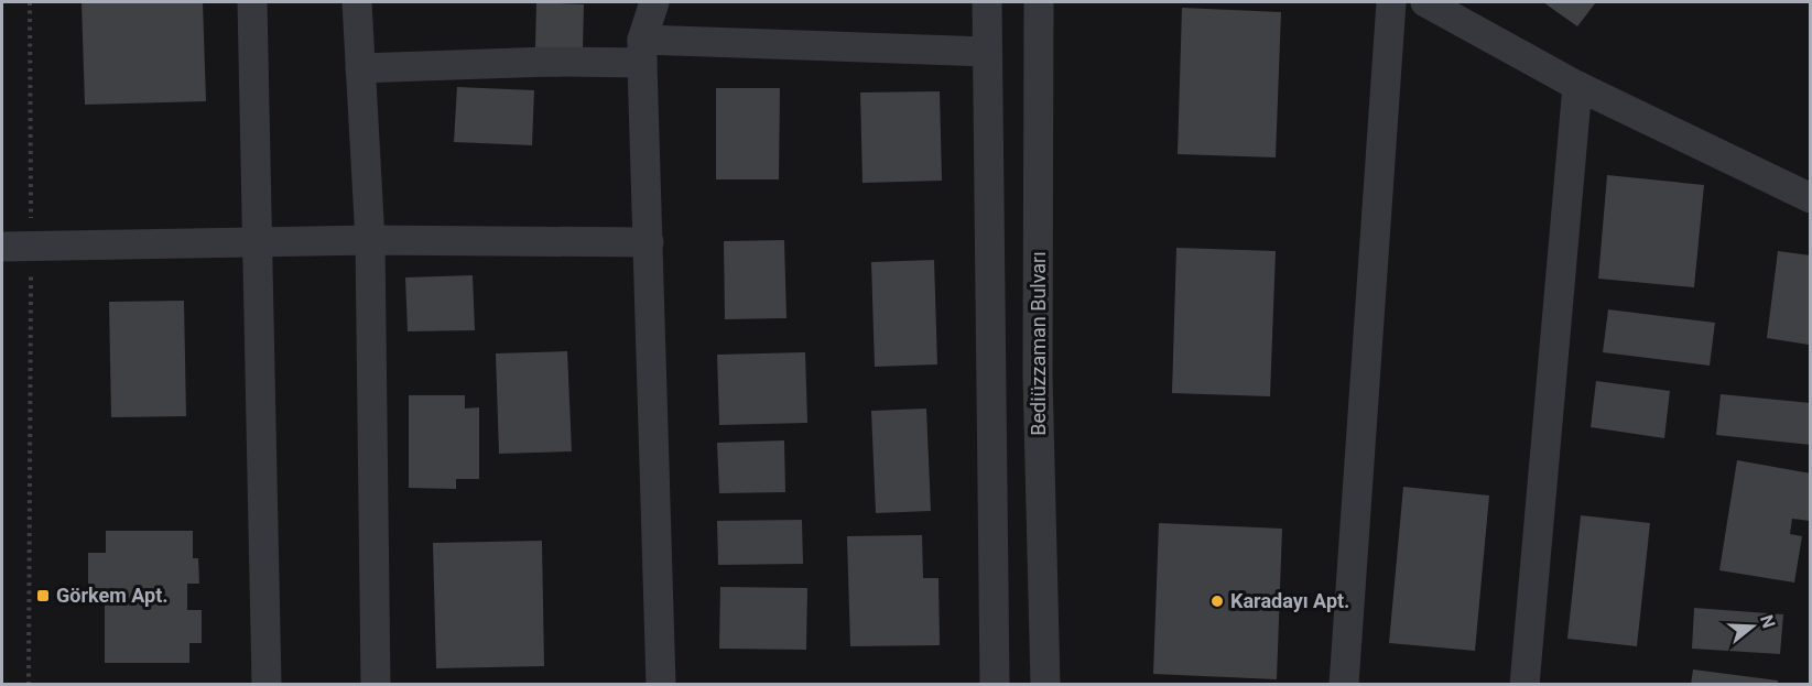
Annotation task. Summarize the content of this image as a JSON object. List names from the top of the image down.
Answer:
{
  "streets": {
    "street": ["Bediüzzaman Bulvarı"]
  },
  "places": {
    "transit": ["Görkem Apt."],
    "other": ["Karadayı Apt."]
  },
  "north": "right"
}
